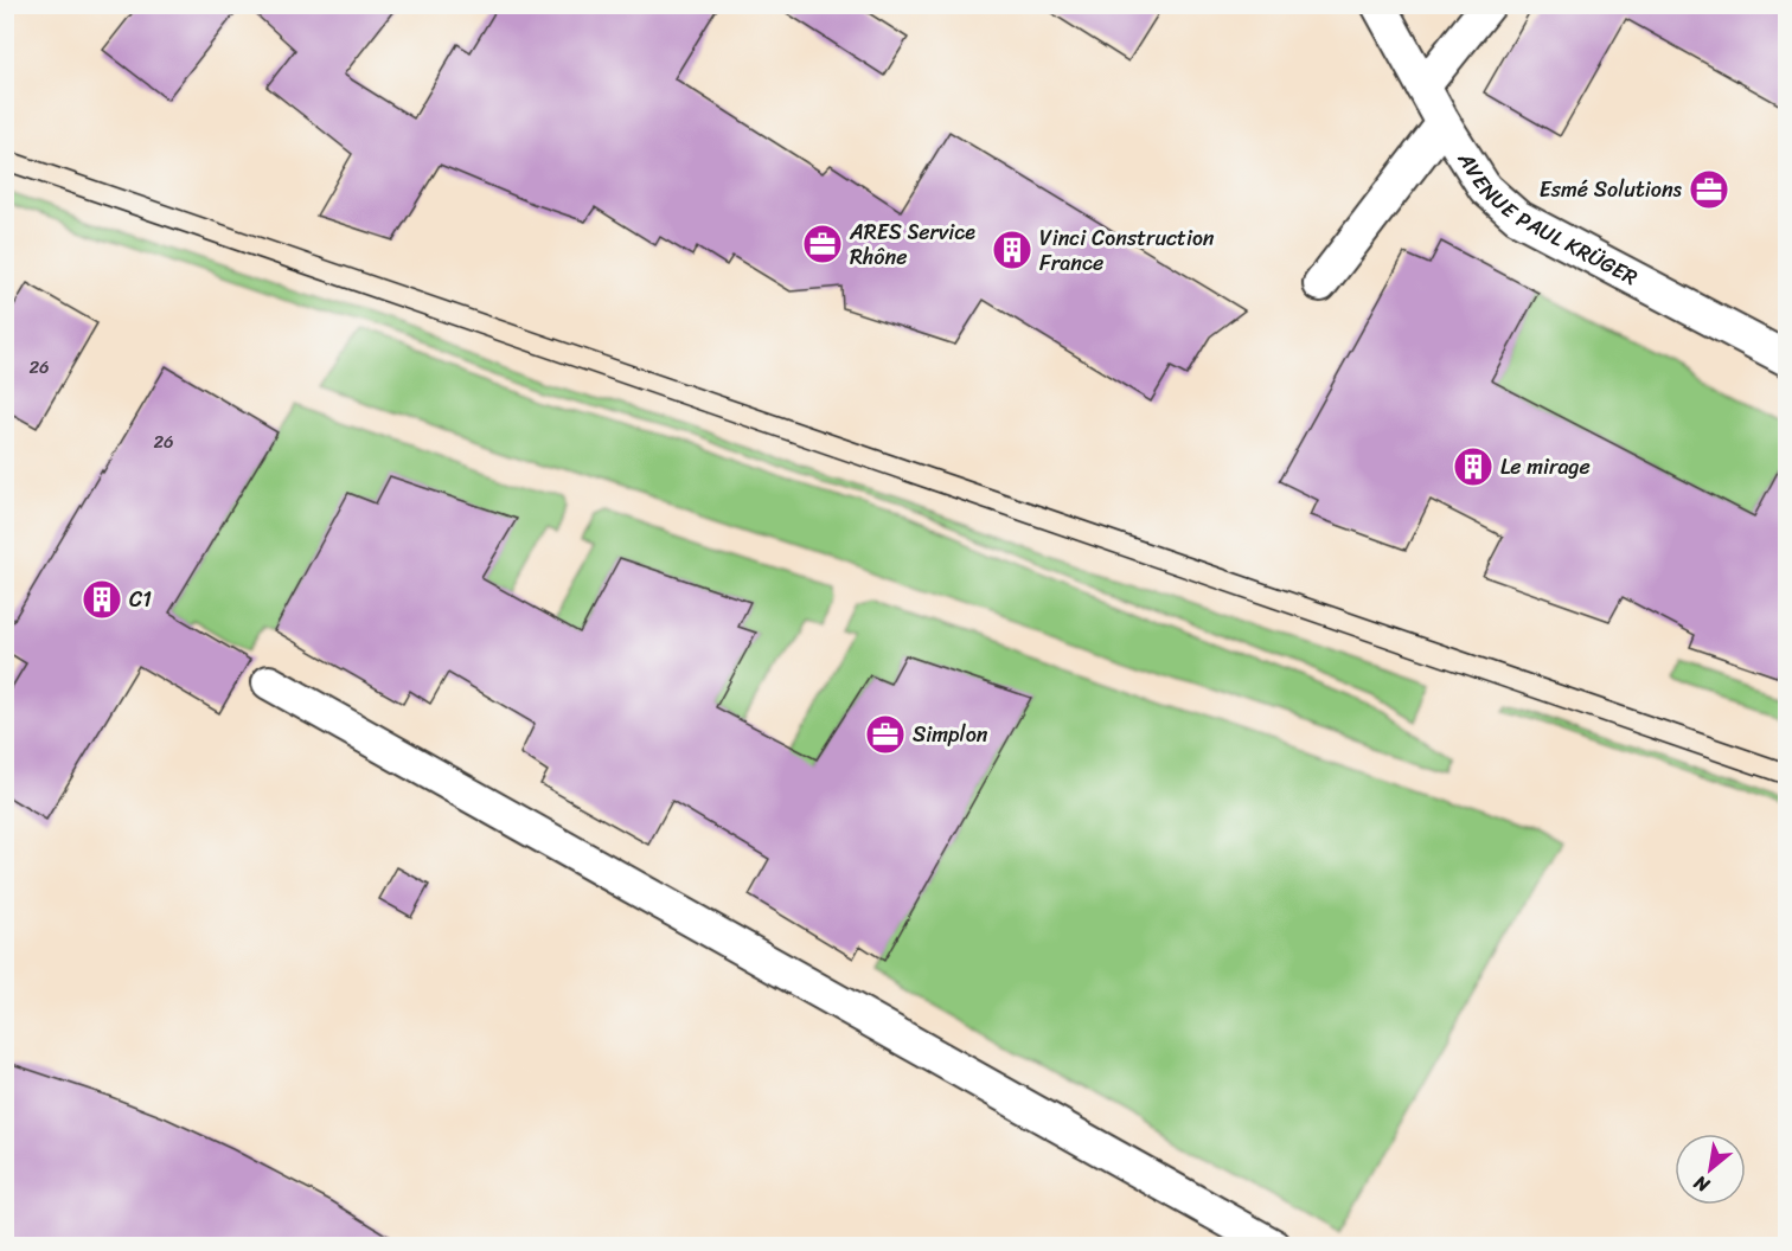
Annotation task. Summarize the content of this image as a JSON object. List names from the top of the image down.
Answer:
{
  "streets": {
    "street": ["AVENUE PAUL KRÜGER"]
  },
  "places": {
    "office": ["Esmé Solutions", "ARES Service Rhône", "Simplon"],
    "building": ["Vinci Construction France", "Le mirage", "C1"]
  },
  "house_numbers": ["26", "26"],
  "north": "bottom left"
}
